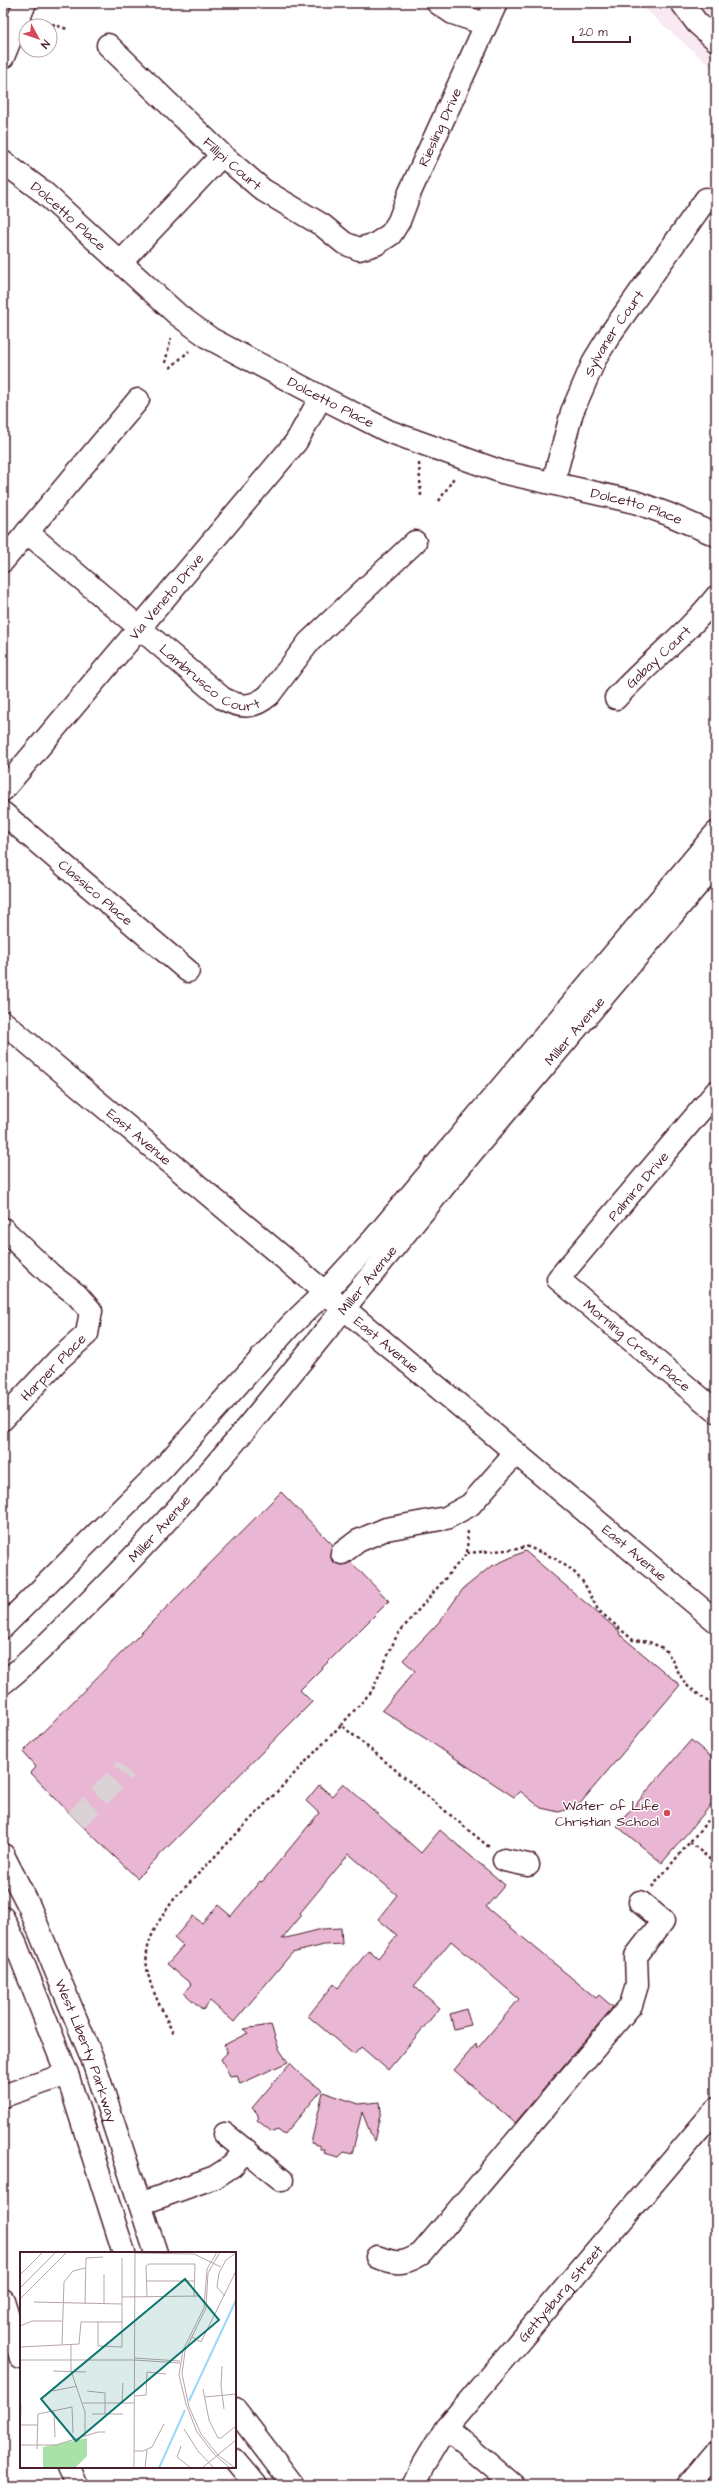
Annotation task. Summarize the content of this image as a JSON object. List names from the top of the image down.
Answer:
{
  "streets": {
    "street": [
      "Riesling Drive",
      "Fillipi Court",
      "Dolcetto Place",
      "Sylvaner Court",
      "Via Veneto Drive",
      "Gabay Court",
      "Lambrusco Court",
      "Classico Place",
      "Miller Avenue",
      "East Avenue",
      "Palmira Drive",
      "Morning Crest Place",
      "Harper Place",
      "West Liberty Parkway",
      "Gettysburg Street"
    ]
  },
  "crossings": [
    ["Riesling Drive", "Fillipi Court"],
    ["Dolcetto Place", "Sylvaner Court"],
    ["Dolcetto Place", "Via Veneto Drive"],
    ["Via Veneto Drive", "Lambrusco Court"],
    ["Miller Avenue", "East Avenue"],
    ["Palmira Drive", "Morning Crest Place"]
  ],
  "places": ["Water of Life Christian School"],
  "scale_bar": "20 m",
  "north": "bottom right"
}
